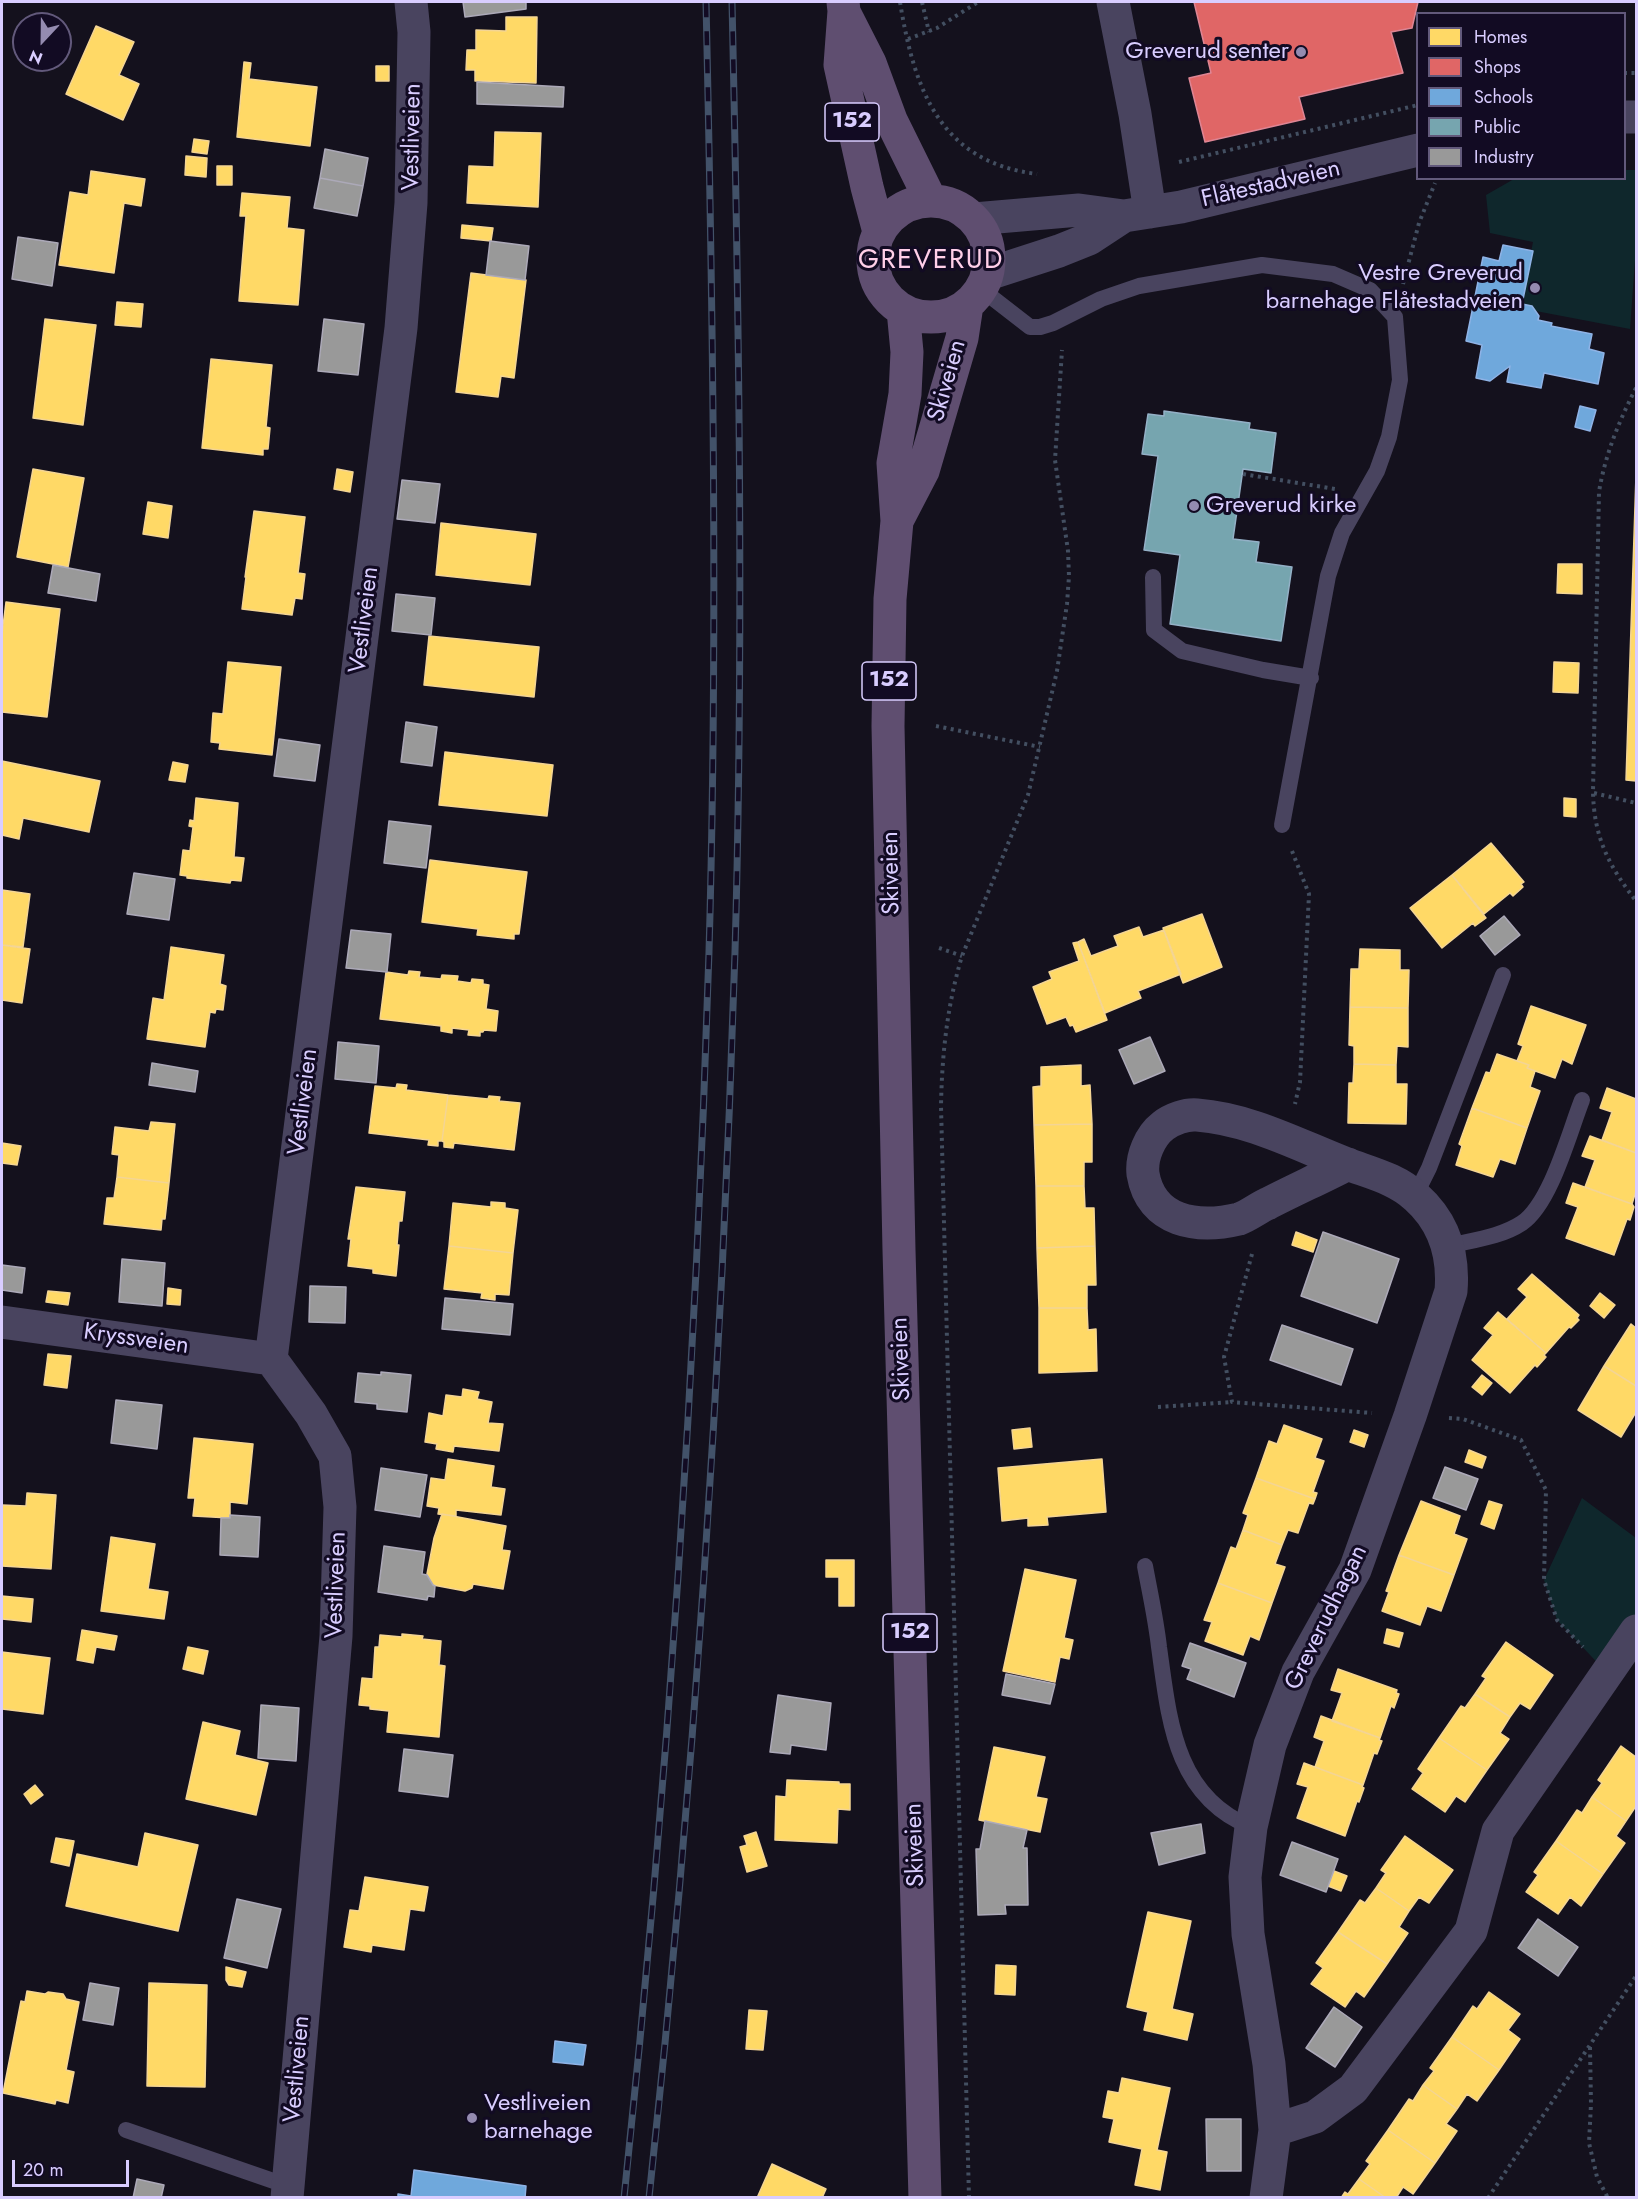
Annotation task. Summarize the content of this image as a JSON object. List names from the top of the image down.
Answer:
{
  "streets": {
    "main road": ["152", "Skiveien"],
    "street": [
      "Vestliveien",
      "Flåtestadveien",
      "Kryssveien",
      "Greverudhagan"
    ]
  },
  "crossings": [
    ["152", "Flåtestadveien"],
    ["152", "Skiveien"],
    ["Vestliveien", "Kryssveien"],
    ["Flåtestadveien", "Skiveien"]
  ],
  "districts": ["GREVERUD"],
  "places": [
    "Greverud senter",
    "Vestre Greverud barnehage Flåtestadveien",
    "Greverud kirke",
    "Vestliveien barnehage"
  ],
  "legend": [
    "Homes",
    "Shops",
    "Schools",
    "Public",
    "Industry"
  ],
  "scale_bar": "20 m",
  "north": "bottom"
}
